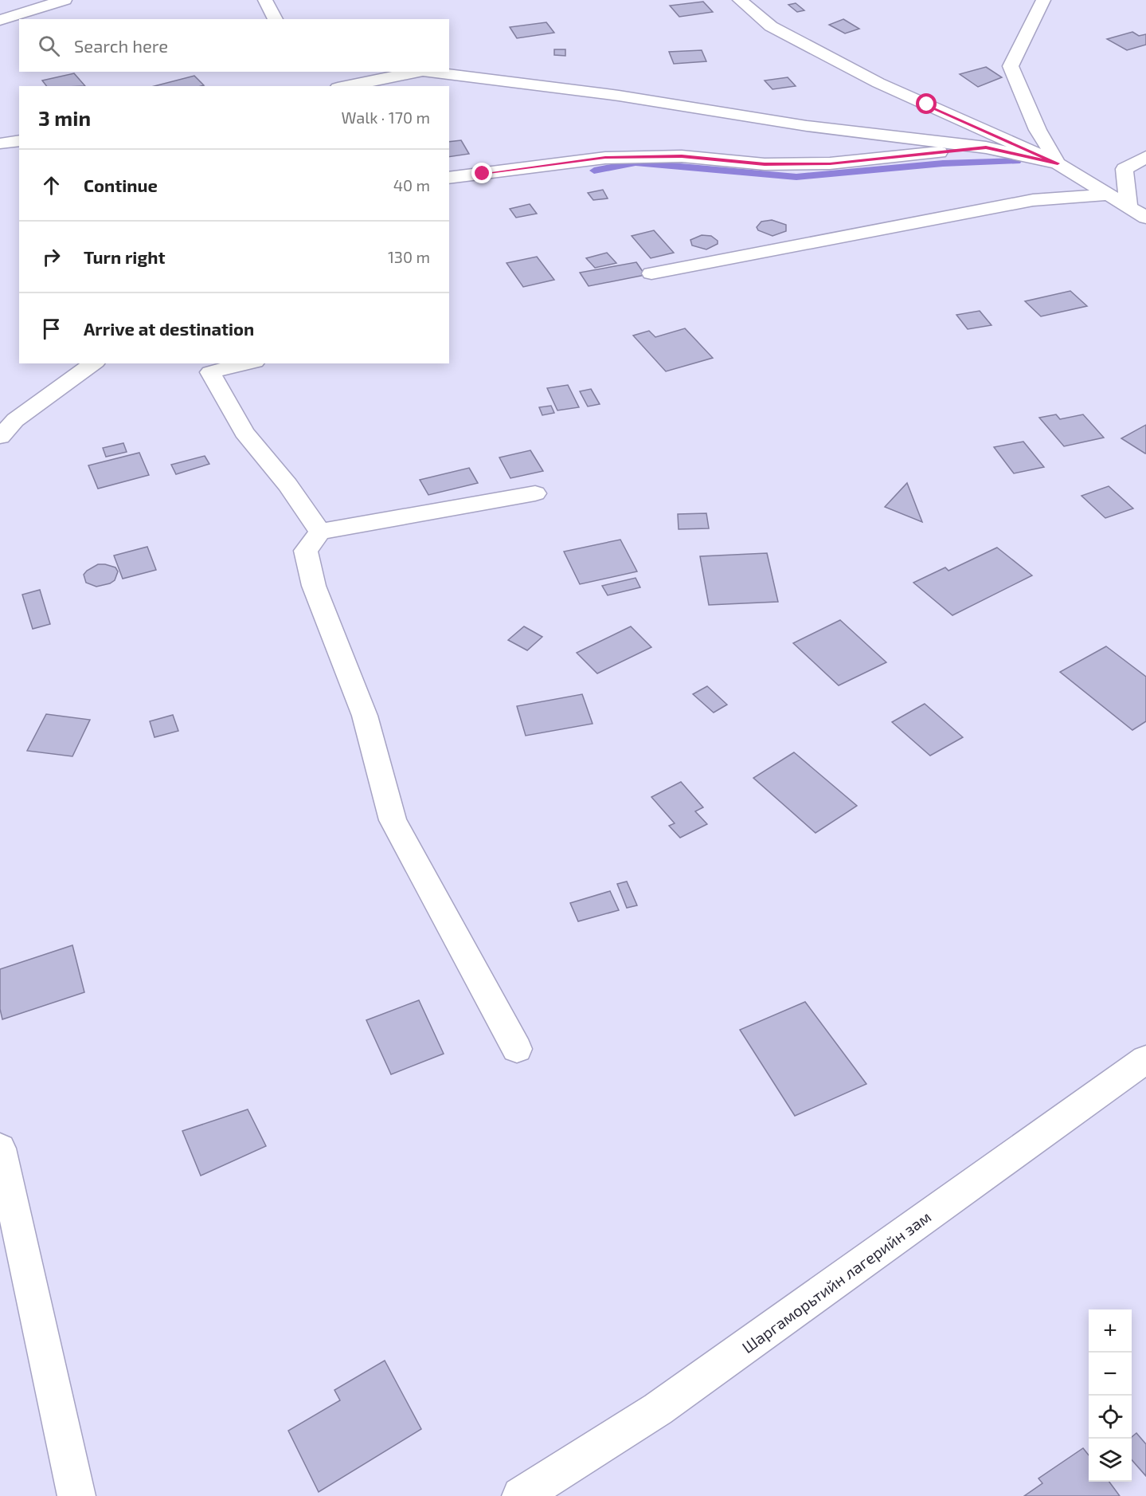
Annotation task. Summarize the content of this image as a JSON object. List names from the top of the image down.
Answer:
{
  "streets": {
    "street": ["Шаргаморьтийн лагерийн зам"]
  },
  "page": {
    "search": "Search here",
    "heading": ["3 min", "Walk · 170 m"],
    "list": [
      ["Continue", "40 m"],
      ["Turn right", "130 m"],
      "Arrive at destination"
    ],
    "map_buttons": ["+", "−"]
  }
}
